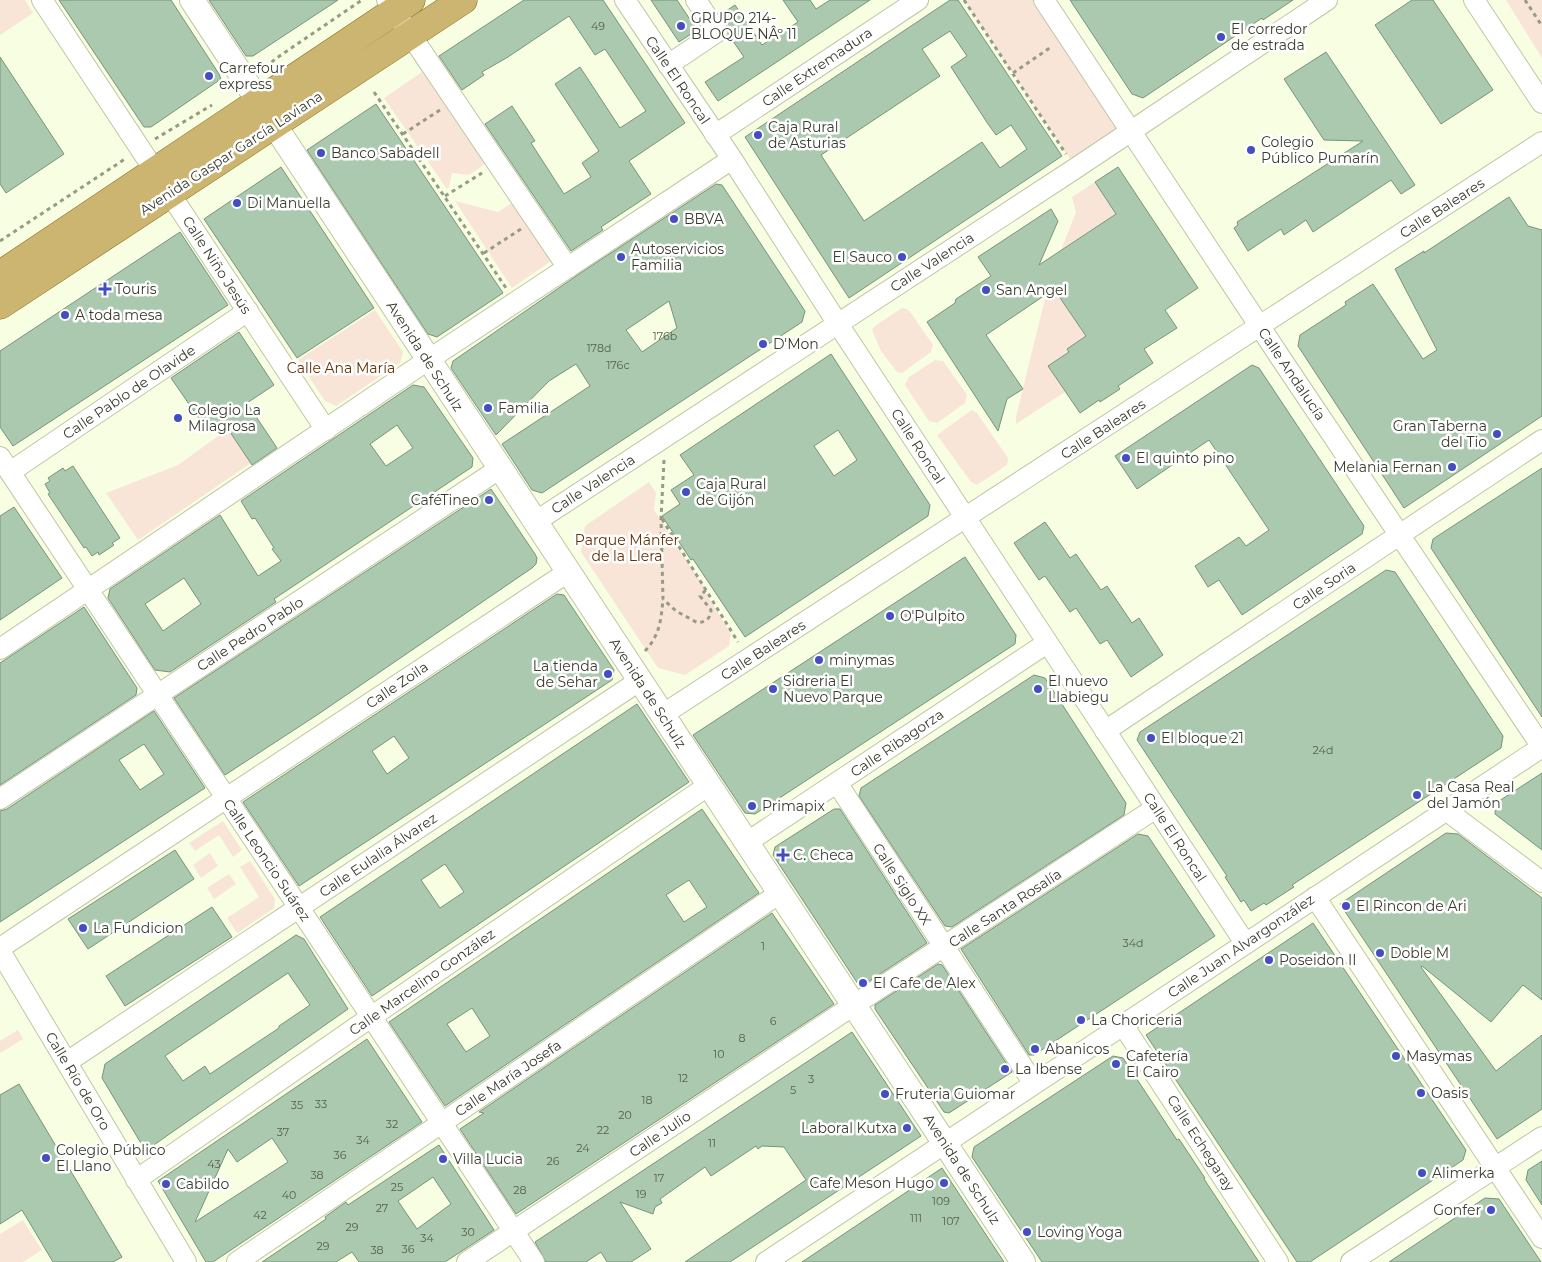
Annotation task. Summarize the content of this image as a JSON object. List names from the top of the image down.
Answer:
{
  "streets": {
    "main road": ["Avenida Gaspar García Laviana"],
    "street": [
      "Calle Extremadura",
      "Calle El Roncal",
      "Calle Baleares",
      "Calle Valencia",
      "Calle Niño Jesús",
      "Avenida de Schulz",
      "Calle Andalucía",
      "Calle Pablo de Olavide",
      "Calle Roncal",
      "Calle Soria",
      "Calle Pedro Pablo",
      "Calle Zoila",
      "Calle Ribagorza",
      "Calle Eulalia Álvarez",
      "Calle Leoncio Suárez",
      "Calle Siglo XX",
      "Calle Santa Rosalía",
      "Calle Juan Alvargonzález",
      "Calle Marcelino González",
      "Calle María Josefa",
      "Calle Río de Oro",
      "Calle Julio",
      "Calle Echegaray"
    ]
  },
  "crossings": [
    ["Calle Extremadura", "Calle El Roncal"],
    ["Calle El Roncal", "Calle Roncal"],
    ["Calle El Roncal", "Calle Soria"],
    ["Calle El Roncal", "Calle Santa Rosalía"],
    ["Calle El Roncal", "Calle Juan Alvargonzález"],
    ["Avenida Gaspar García Laviana", "Calle Niño Jesús"],
    ["Avenida Gaspar García Laviana", "Avenida de Schulz"],
    ["Calle Baleares", "Avenida de Schulz"],
    ["Calle Baleares", "Calle Andalucía"],
    ["Calle Baleares", "Calle Roncal"],
    ["Calle Valencia", "Avenida de Schulz"],
    ["Calle Valencia", "Calle Andalucía"],
    ["Calle Valencia", "Calle Roncal"],
    ["Calle Niño Jesús", "Calle Pablo de Olavide"],
    ["Avenida de Schulz", "Calle Pedro Pablo"],
    ["Avenida de Schulz", "Calle Zoila"],
    ["Avenida de Schulz", "Calle Ribagorza"],
    ["Avenida de Schulz", "Calle Eulalia Álvarez"],
    ["Avenida de Schulz", "Calle Santa Rosalía"],
    ["Avenida de Schulz", "Calle Juan Alvargonzález"],
    ["Avenida de Schulz", "Calle Marcelino González"],
    ["Avenida de Schulz", "Calle María Josefa"],
    ["Avenida de Schulz", "Calle Julio"],
    ["Calle Andalucía", "Calle Soria"],
    ["Calle Andalucía", "Calle Juan Alvargonzález"],
    ["Calle Pablo de Olavide", "Calle Leoncio Suárez"],
    ["Calle Roncal", "Calle Soria"],
    ["Calle Roncal", "Calle Ribagorza"],
    ["Calle Pedro Pablo", "Calle Leoncio Suárez"],
    ["Calle Zoila", "Calle Leoncio Suárez"],
    ["Calle Zoila", "Calle Río de Oro"],
    ["Calle Ribagorza", "Calle Siglo XX"],
    ["Calle Eulalia Álvarez", "Calle Leoncio Suárez"],
    ["Calle Eulalia Álvarez", "Calle Río de Oro"],
    ["Calle Leoncio Suárez", "Calle Marcelino González"],
    ["Calle Leoncio Suárez", "Calle María Josefa"],
    ["Calle Leoncio Suárez", "Calle Julio"],
    ["Calle Siglo XX", "Calle Santa Rosalía"],
    ["Calle Siglo XX", "Calle Juan Alvargonzález"],
    ["Calle Santa Rosalía", "Calle Julio"],
    ["Calle Juan Alvargonzález", "Calle Echegaray"],
    ["Calle Marcelino González", "Calle Río de Oro"]
  ],
  "parks": ["Calle Ana María", "Parque Mánfer de la Llera"],
  "places": {
    "other": [
      "GRUPO 214- BLOQUE NÂº 11",
      "El corredor de estrada",
      "Carrefour express",
      "Caja Rural de Asturias",
      "Colegio Público Pumarín",
      "Banco Sabadell",
      "Di Manuella",
      "BBVA",
      "Autoservicios Familia",
      "El Sauco",
      "San Angel",
      "A toda mesa",
      "D'Mon",
      "Familia",
      "Colegio La Milagrosa",
      "Gran Taberna del Tio",
      "El quinto pino",
      "Melania Fernan",
      "Caja Rural de Gijón",
      "CaféTineo",
      "O'Pulpito",
      "minymas",
      "La tienda de Sehar",
      "Sidreria El Nuevo Parque",
      "El nuevo Llabiegu",
      "El bloque 21",
      "La Casa Real del Jamón",
      "Primapix",
      "El Rincon de Ari",
      "La Fundicion",
      "Doble M",
      "Poseidon II",
      "El Cafe de Alex",
      "La Choriceria",
      "Abanicos",
      "Masymas",
      "Cafetería El Cairo",
      "La Ibense",
      "Oasis",
      "Fruteria Guiomar",
      "Laboral Kutxa",
      "Colegio Público El Llano",
      "Villa Lucia",
      "Alimerka",
      "Cafe Meson Hugo",
      "Cabildo",
      "Gonfer",
      "Loving Yoga"
    ],
    "health": ["Touris", "C. Checa"]
  },
  "house_numbers": [
    "49",
    "176b",
    "178d",
    "176c",
    "24d",
    "34d",
    "1",
    "6",
    "8",
    "10",
    "12",
    "3",
    "5",
    "18",
    "33",
    "35",
    "20",
    "32",
    "22",
    "37",
    "34",
    "11",
    "24",
    "36",
    "26",
    "43",
    "38",
    "17",
    "25",
    "28",
    "19",
    "40",
    "109",
    "27",
    "42",
    "111",
    "107",
    "29",
    "30",
    "34",
    "29",
    "36",
    "38"
  ]
}
